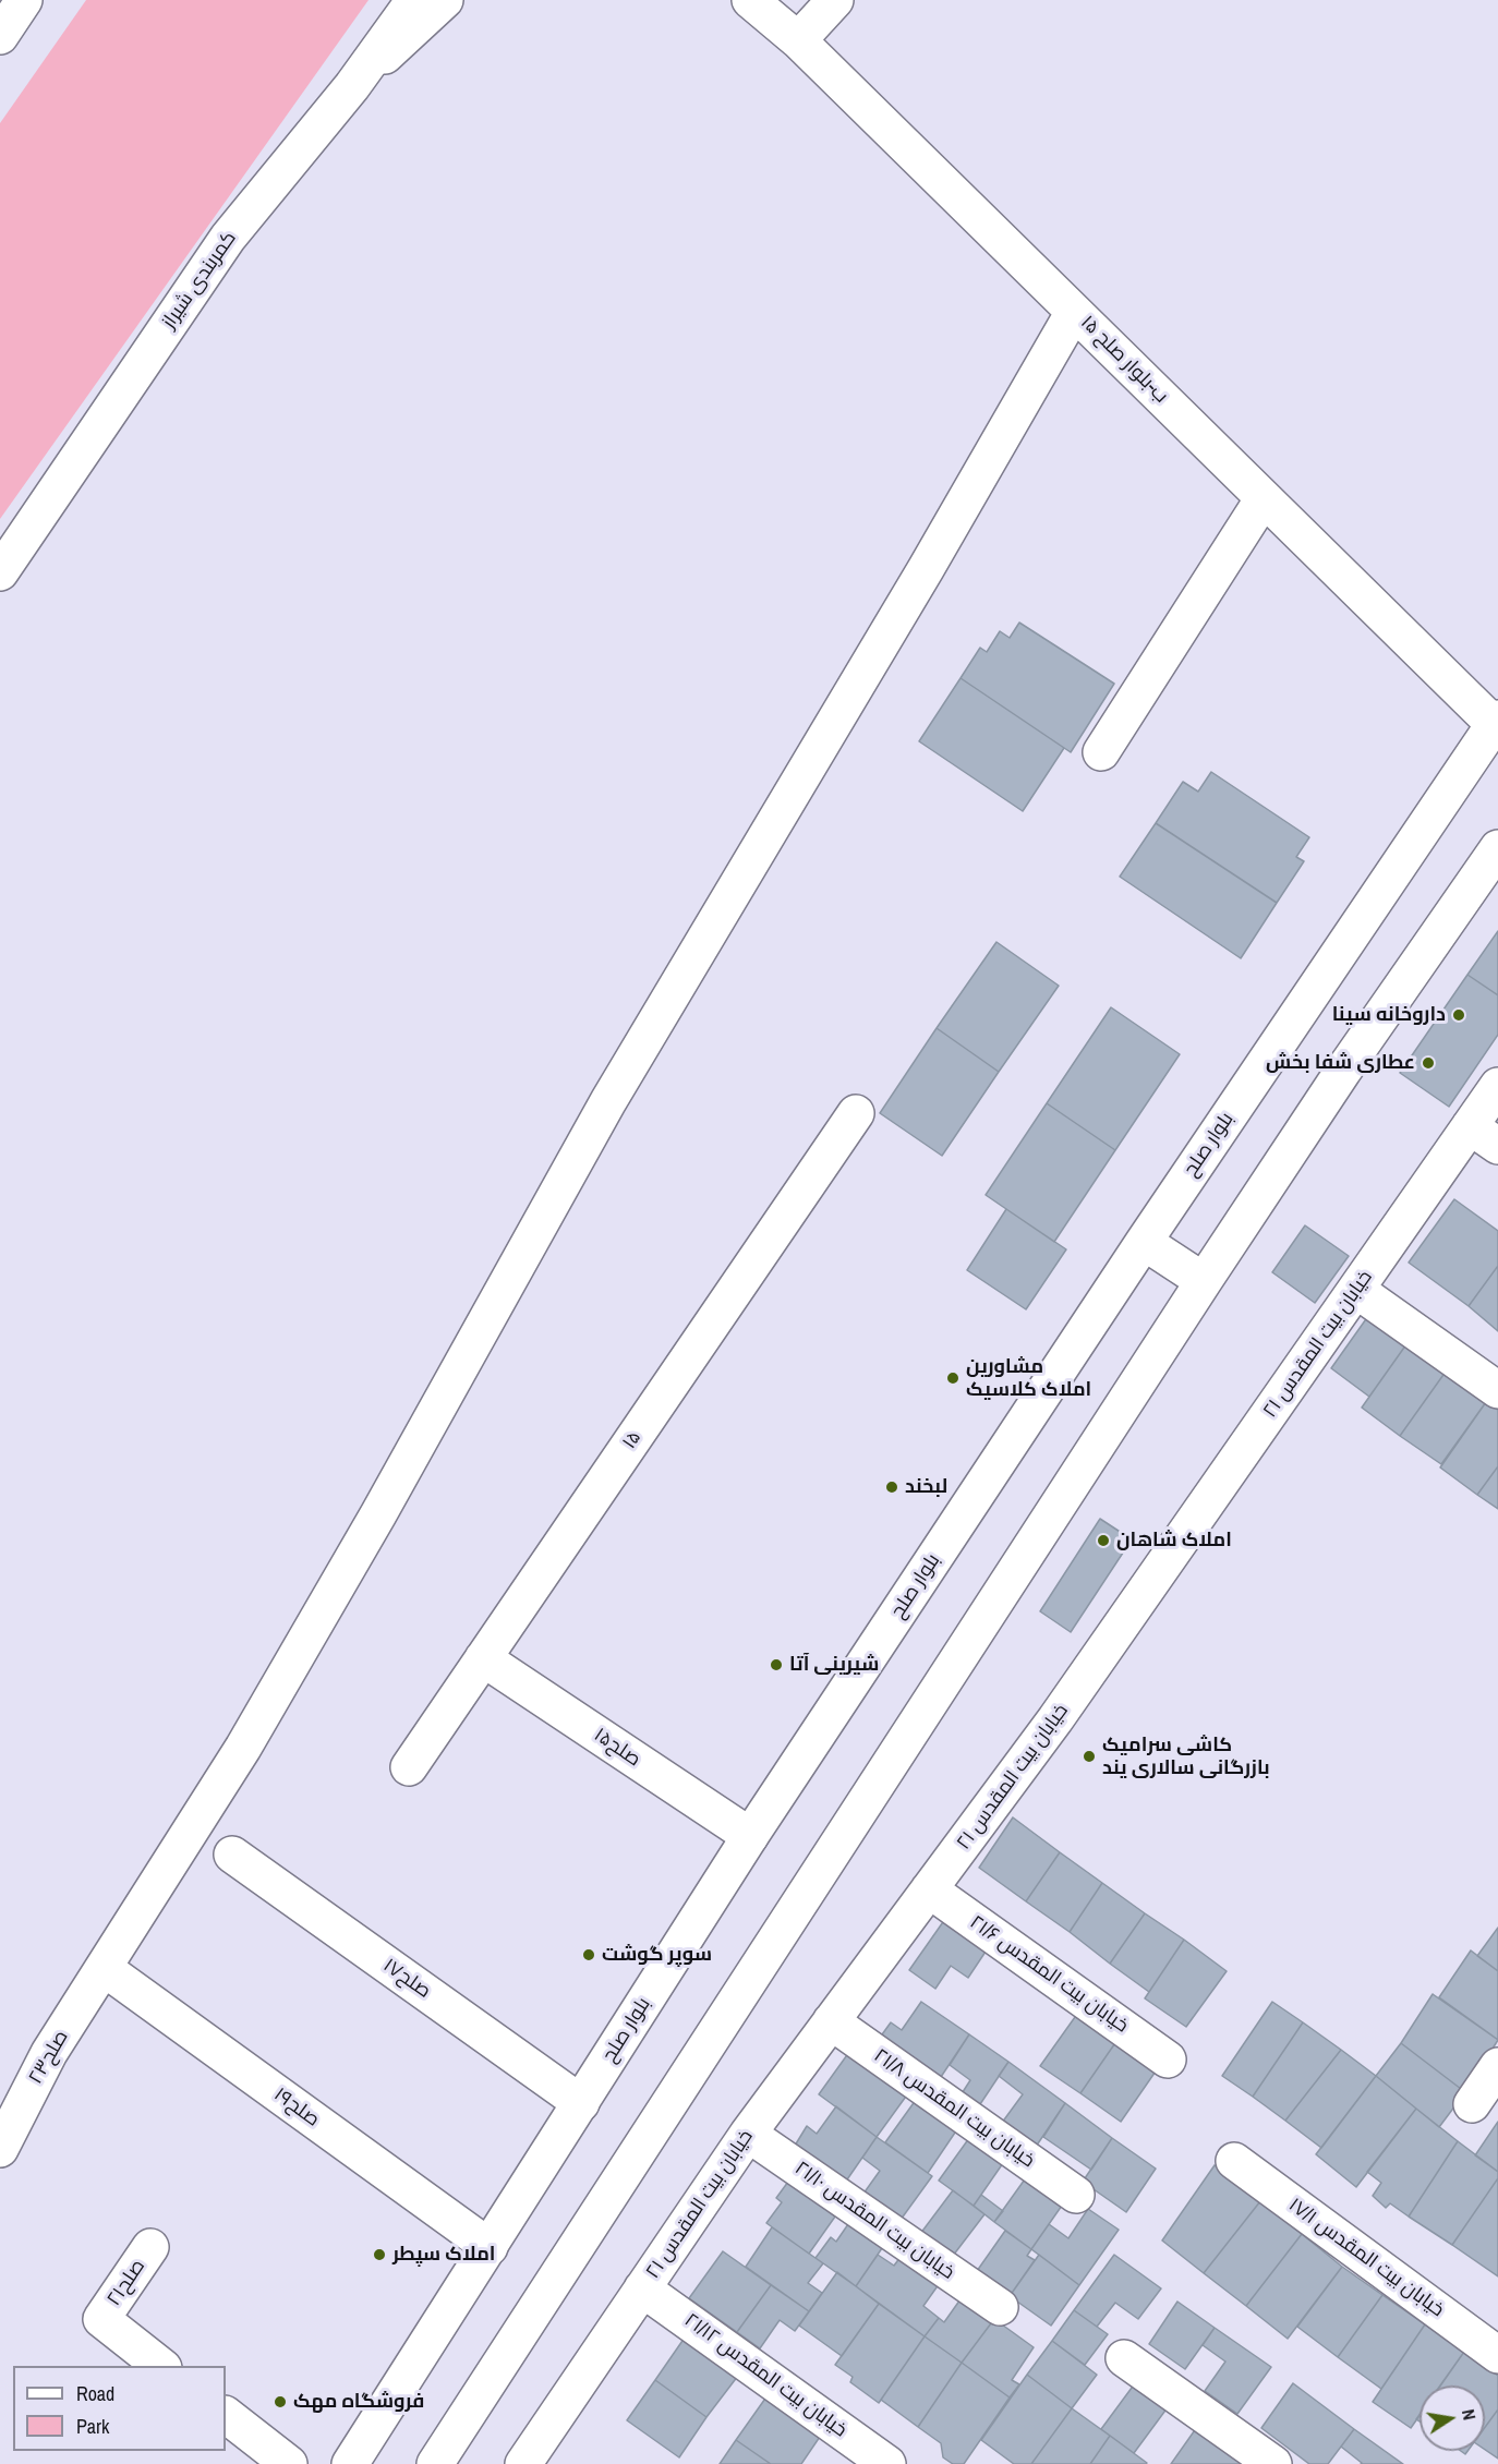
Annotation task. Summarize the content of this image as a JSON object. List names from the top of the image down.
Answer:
{
  "streets": {
    "main road": [
      "کمربندی شیراز",
      "۱۵ ب-بلوار صلح",
      "بلوار صلح",
      "خیابان بیت المقدس ۲۱",
      "۱۵",
      "صلح۱۵",
      "خیابان بیت المقدس ۲۱/۶",
      "صلح۱۷",
      "صلح۲۳",
      "صلح۱۹",
      "خیابان بیت المقدس ۲۱/۸",
      "خیابان بیت المقدس ۲۱/۱۰",
      "خیابان بیت المقدس ۱۷/۱",
      "صلح۲۱",
      "خیابان بیت المقدس ۲۱/۱۲"
    ]
  },
  "crossings": [
    ["۱۵ ب-بلوار صلح", "بلوار صلح"],
    ["۱۵ ب-بلوار صلح", "صلح۲۳"],
    ["بلوار صلح", "صلح۱۵"],
    ["بلوار صلح", "صلح۱۷"],
    ["بلوار صلح", "صلح۱۹"],
    ["خیابان بیت المقدس ۲۱", "خیابان بیت المقدس ۲۱/۶"],
    ["خیابان بیت المقدس ۲۱", "خیابان بیت المقدس ۲۱/۸"],
    ["خیابان بیت المقدس ۲۱", "خیابان بیت المقدس ۲۱/۱۰"],
    ["خیابان بیت المقدس ۲۱", "خیابان بیت المقدس ۲۱/۱۲"],
    ["۱۵", "صلح۱۵"],
    ["صلح۲۳", "صلح۱۹"]
  ],
  "places": [
    "داروخانه سینا",
    "عطاری شفا بخش",
    "مشاورین املاک کلاسیک",
    "لبخند",
    "املاک شاهان",
    "شیرینی آتا",
    "کاشی سرامیک بازرگانی سالاری یند",
    "سوپر گوشت",
    "املاک سپطر",
    "فروشگاه مهک"
  ],
  "legend": ["Road", "Park"],
  "north": "right"
}
